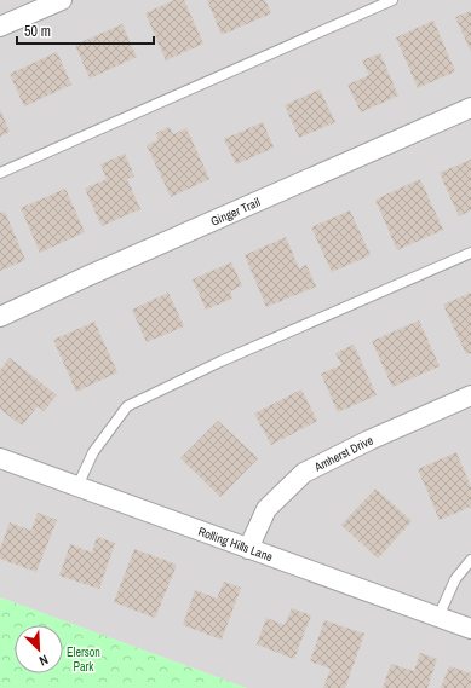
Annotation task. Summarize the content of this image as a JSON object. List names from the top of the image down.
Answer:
{
  "streets": {
    "street": ["Ginger Trail", "Amherst Drive", "Rolling Hills Lane"]
  },
  "crossings": [
    ["Amherst Drive", "Rolling Hills Lane"]
  ],
  "parks": ["Elerson Park"],
  "scale_bar": "50 m",
  "north": "bottom right"
}
